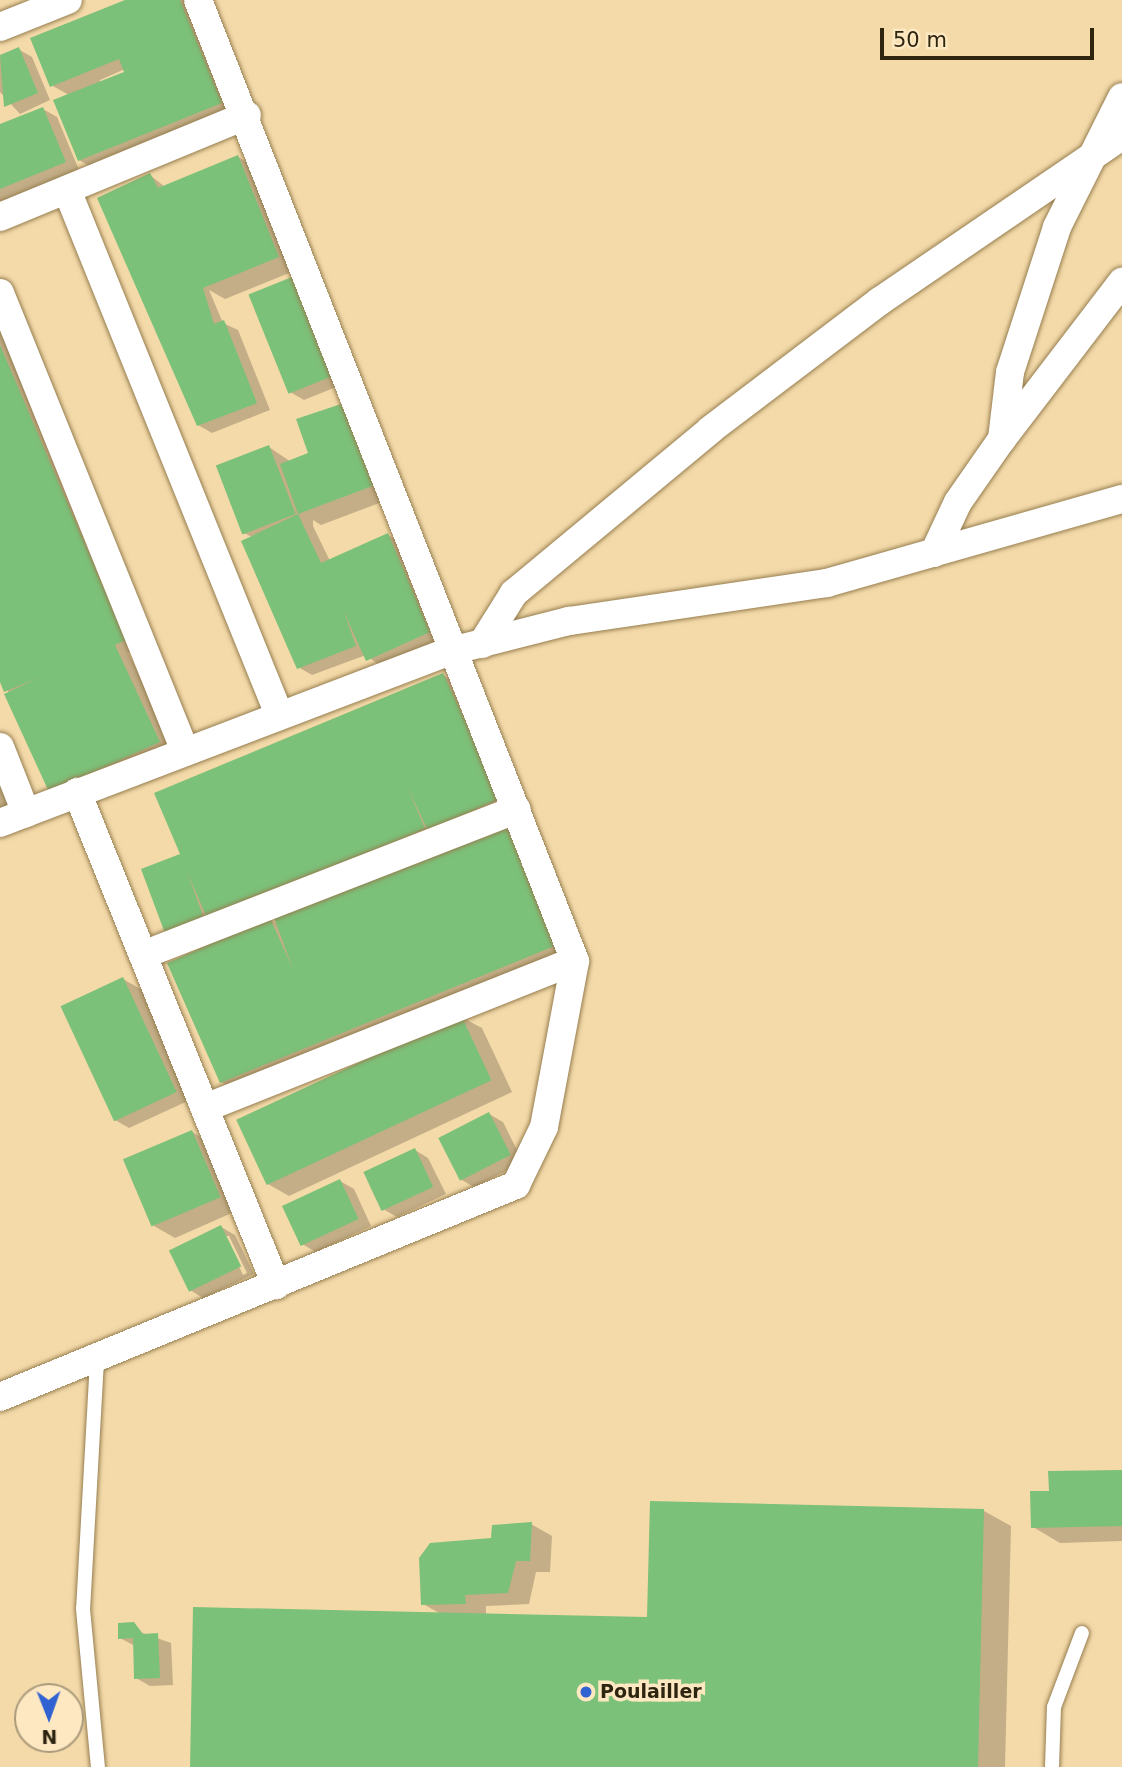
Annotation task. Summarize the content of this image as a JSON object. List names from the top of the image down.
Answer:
{
  "places": ["Poulailler"],
  "scale_bar": "50 m",
  "north": "bottom"
}
